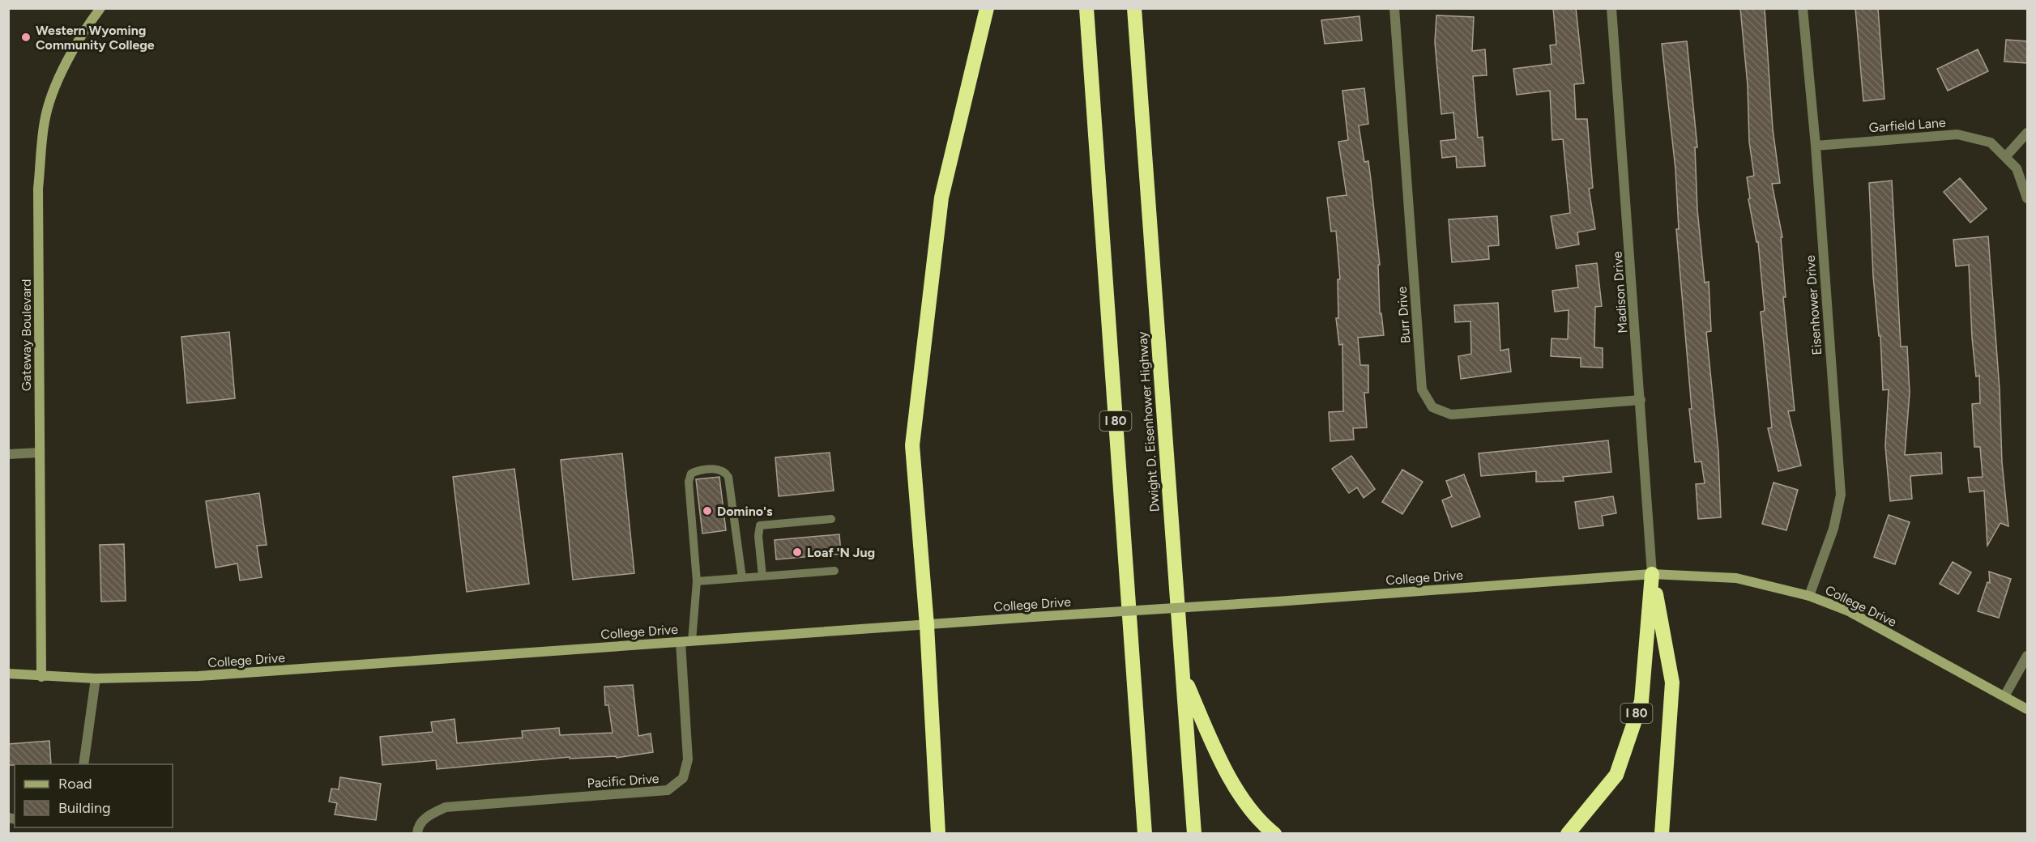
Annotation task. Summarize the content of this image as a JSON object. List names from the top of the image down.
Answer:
{
  "streets": {
    "highway": ["I 80", "Dwight D. Eisenhower Highway"],
    "main road": ["Gateway Boulevard", "College Drive"],
    "street": [
      "Garfield Lane",
      "Madison Drive",
      "Eisenhower Drive",
      "Burr Drive",
      "Pacific Drive"
    ]
  },
  "crossings": [
    ["Garfield Lane", "Eisenhower Drive"],
    ["Madison Drive", "Burr Drive"],
    ["Madison Drive", "I 80"],
    ["Madison Drive", "College Drive"],
    ["Eisenhower Drive", "College Drive"],
    ["Gateway Boulevard", "College Drive"],
    ["I 80", "College Drive"],
    ["College Drive", "Pacific Drive"]
  ],
  "places": ["Western Wyoming Community College", "Domino's", "Loaf 'N Jug"],
  "legend": ["Road", "Building"]
}
